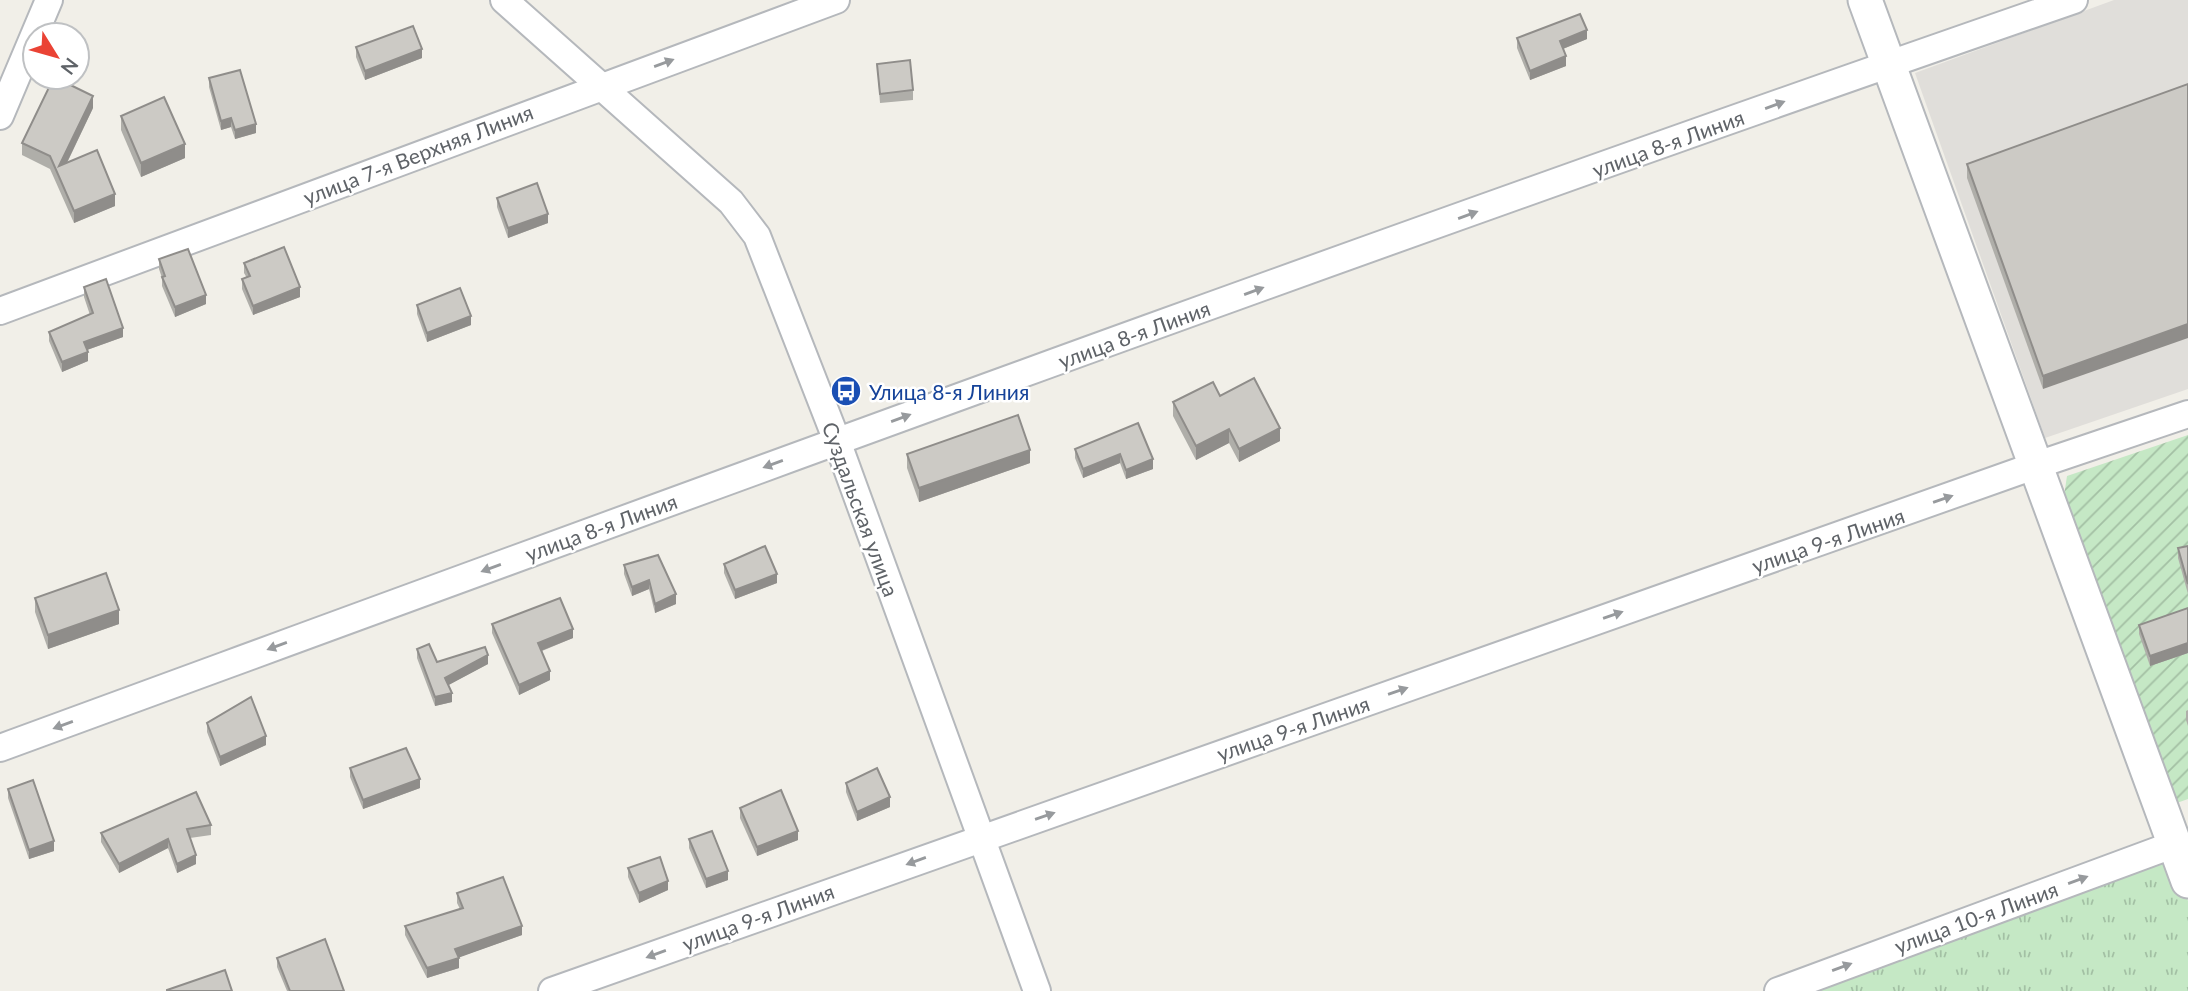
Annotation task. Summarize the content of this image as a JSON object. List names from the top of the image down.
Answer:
{
  "streets": {
    "street": [
      "улица 8-я Линия",
      "улица 7-я Верхняя Линия",
      "Суздальская улица",
      "улица 9-я Линия",
      "улица 10-я Линия"
    ]
  },
  "crossings": [
    ["улица 8-я Линия", "Суздальская улица"],
    ["улица 7-я Верхняя Линия", "Суздальская улица"],
    ["Суздальская улица", "улица 9-я Линия"]
  ],
  "one_way": ["улица 10-я Линия"],
  "places": {
    "bus stop": ["Улица 8-я Линия"]
  },
  "north": "bottom right"
}
